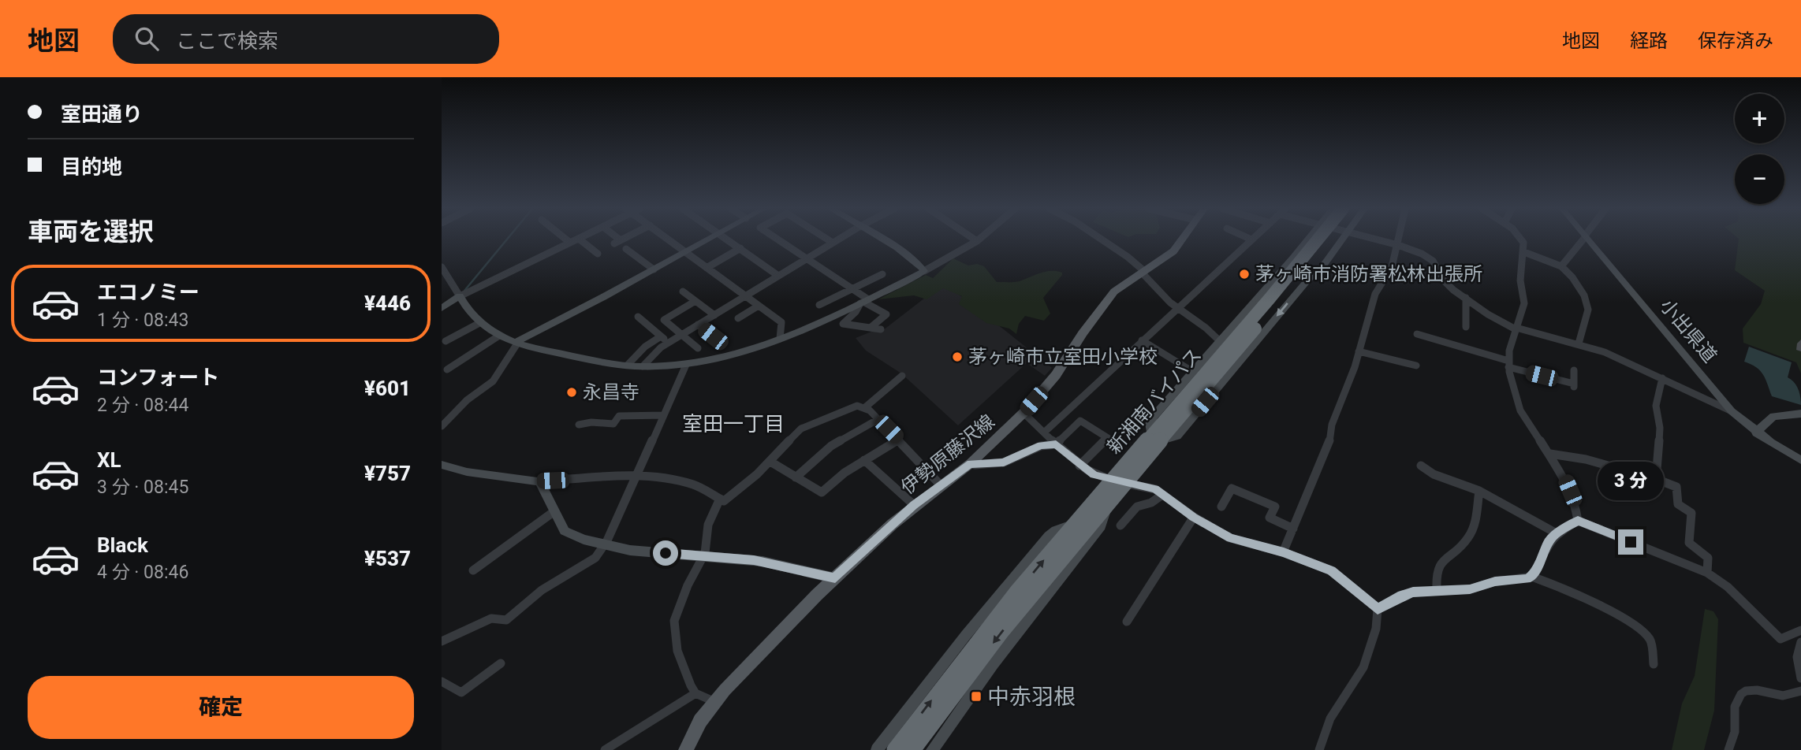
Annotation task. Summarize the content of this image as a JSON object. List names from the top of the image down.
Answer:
{
  "streets": {
    "highway": ["新湘南バイパス"],
    "main road": ["小出県道", "伊勢原藤沢線"]
  },
  "districts": ["室田一丁目"],
  "places": {
    "other": ["茅ヶ崎市消防署松林出張所", "茅ヶ崎市立室田小学校", "永昌寺"],
    "transit": ["中赤羽根"]
  },
  "page": {
    "header": "地図",
    "search": "ここで検索",
    "nav": ["地図", "経路", "保存済み"],
    "banner": ["室田通り", "目的地"],
    "map_buttons": ["+", "−"],
    "heading": "車両を選択",
    "list": [
      {
        "name": "エコノミー",
        "note": "1 分 · 08:43",
        "value": "¥446"
      },
      {
        "name": "コンフォート",
        "note": "2 分 · 08:44",
        "value": "¥601"
      },
      {
        "name": "XL",
        "note": "3 分 · 08:45",
        "value": "¥757"
      },
      {
        "name": "Black",
        "note": "4 分 · 08:46",
        "value": "¥537"
      }
    ],
    "bubble": "3 分",
    "buttons": "確定"
  }
}
